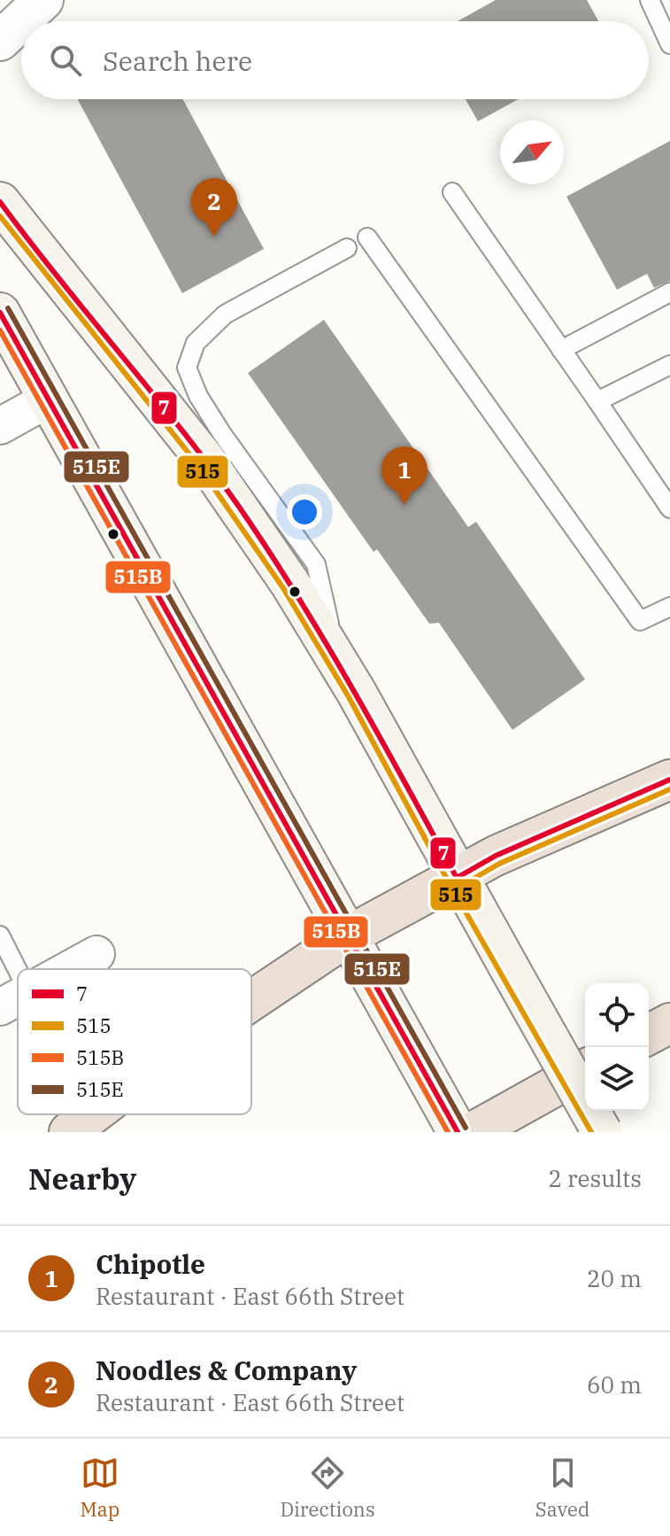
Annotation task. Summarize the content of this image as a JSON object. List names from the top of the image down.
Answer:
{
  "lines": [
    "transit line 7",
    "transit line 515",
    "transit line 515E",
    "transit line 515B"
  ],
  "legend": [
    "7",
    "515",
    "515B",
    "515E"
  ],
  "north": "top right",
  "page": {
    "search": "Search here",
    "pins": ["2", "1"],
    "heading": ["Nearby", "2 results"],
    "list": [
      {
        "mark": "1",
        "name": "Chipotle",
        "note": "Restaurant · East 66th Street",
        "value": "20 m"
      },
      {
        "mark": "2",
        "name": "Noodles & Company",
        "note": "Restaurant · East 66th Street",
        "value": "60 m"
      }
    ],
    "nav": ["Map", "Directions", "Saved"]
  }
}
